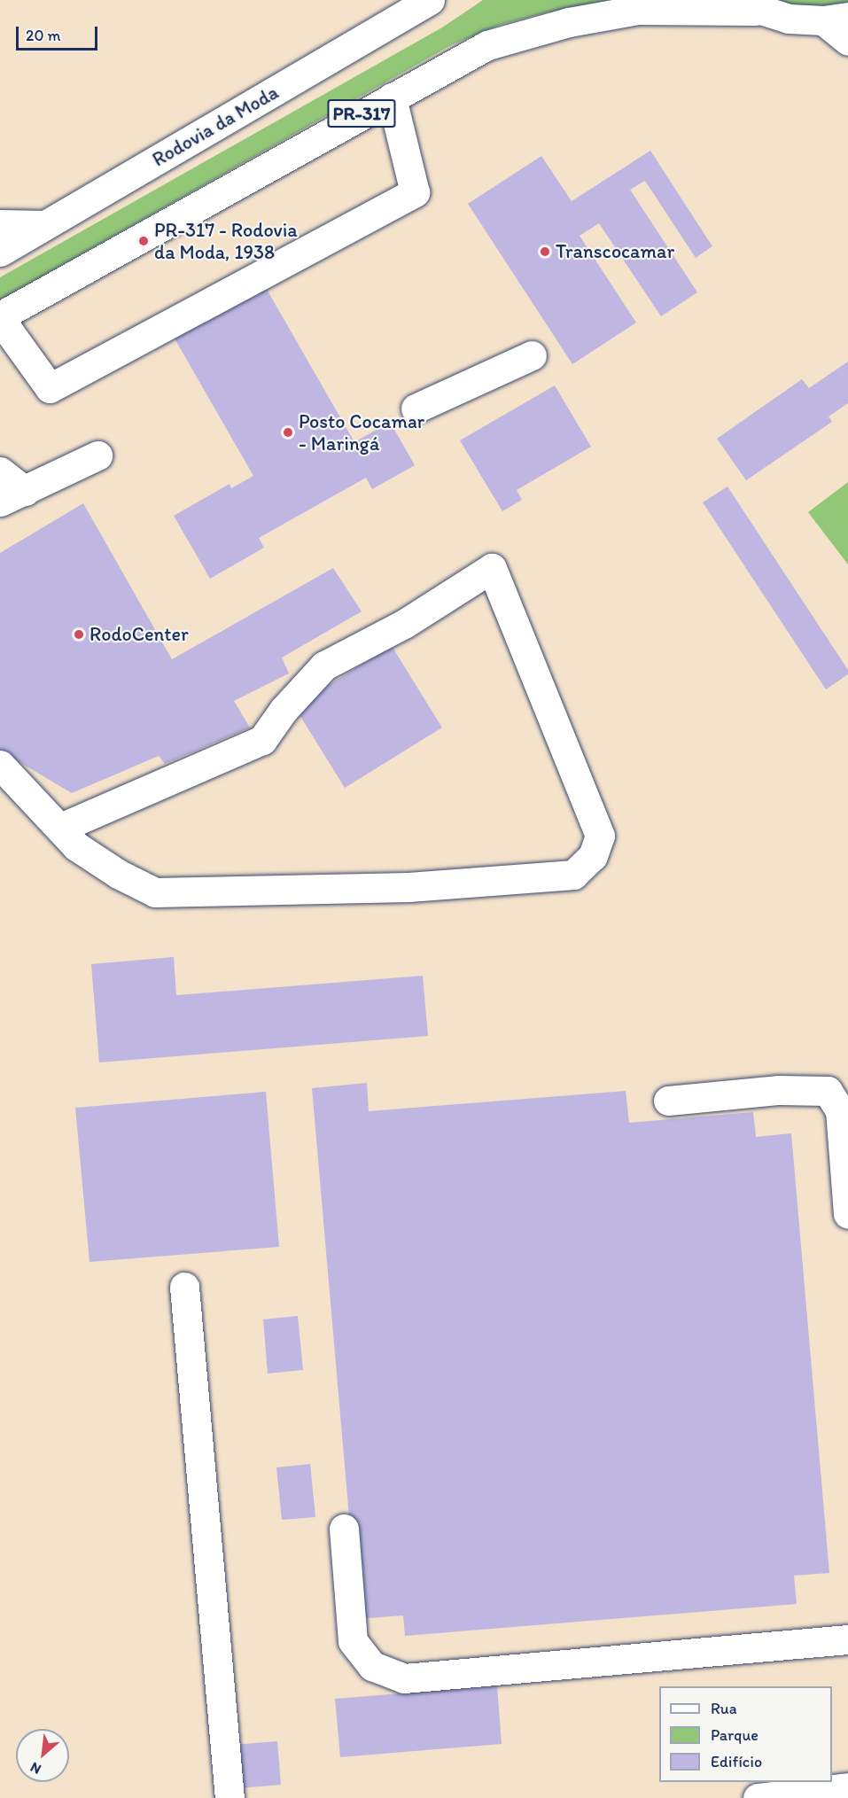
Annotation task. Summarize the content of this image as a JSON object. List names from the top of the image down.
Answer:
{
  "streets": {
    "main road": ["PR-317", "Rodovia da Moda"]
  },
  "places": [
    "PR-317 - Rodovia da Moda, 1938",
    "Transcocamar",
    "Posto Cocamar - Maringá",
    "RodoCenter"
  ],
  "legend": ["Rua", "Parque", "Edifício"],
  "scale_bar": "20 m",
  "north": "bottom left"
}
